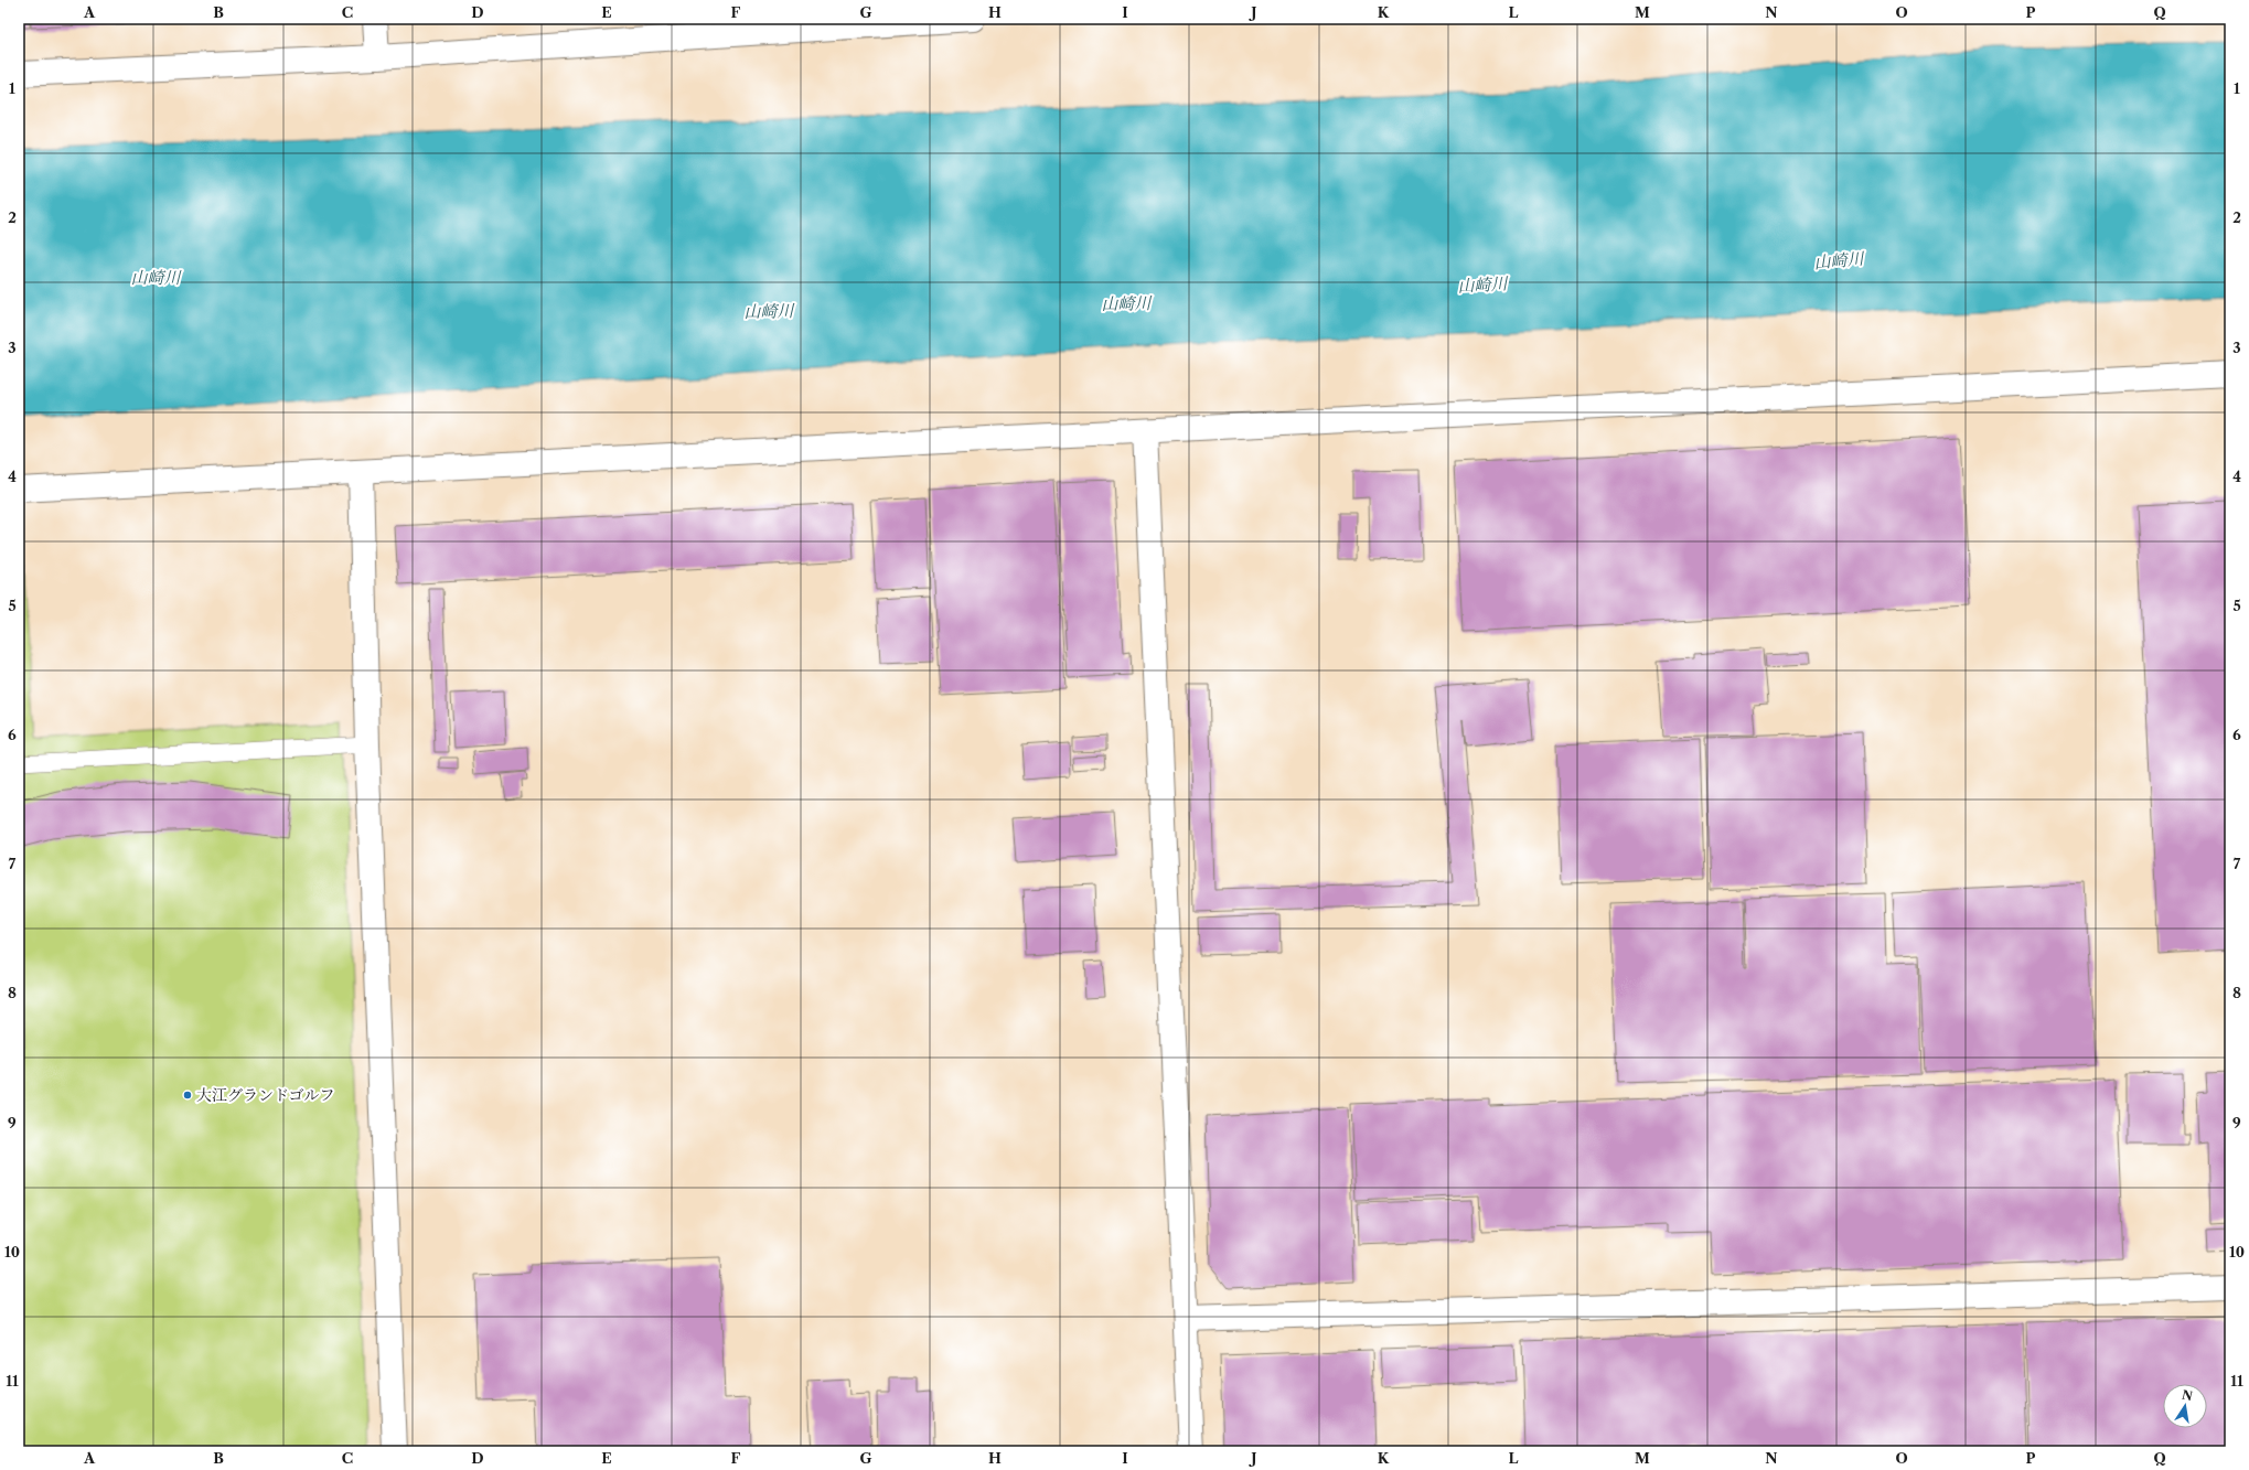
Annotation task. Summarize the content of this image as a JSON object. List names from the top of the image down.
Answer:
{
  "water": ["山崎川"],
  "places": ["大江グランドゴルフ"],
  "north": "top",
  "grid": {
    "columns": [
      "A",
      "B",
      "C",
      "D",
      "E",
      "F",
      "G",
      "H",
      "I",
      "J",
      "K",
      "L",
      "M",
      "N",
      "O",
      "P",
      "Q"
    ],
    "rows": [
      "1",
      "2",
      "3",
      "4",
      "5",
      "6",
      "7",
      "8",
      "9",
      "10",
      "11"
    ]
  }
}
